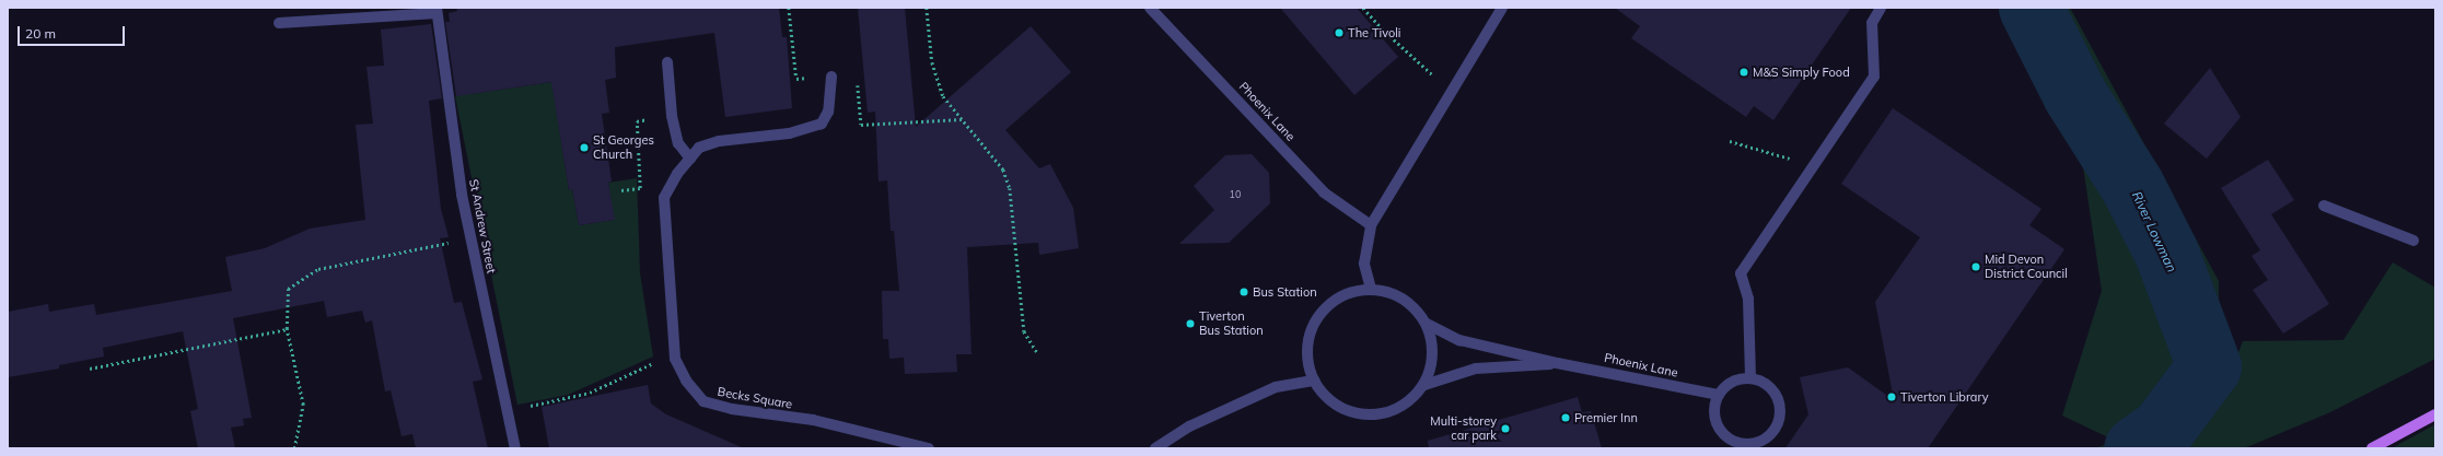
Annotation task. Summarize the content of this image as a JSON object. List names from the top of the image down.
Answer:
{
  "streets": {
    "street": ["Phoenix Lane", "St Andrew Street", "Becks Square"]
  },
  "water": ["River Lowman"],
  "places": [
    "The Tivoli",
    "M&S Simply Food",
    "St Georges Church",
    "Mid Devon District Council",
    "Bus Station",
    "Tiverton Bus Station",
    "Tiverton Library",
    "Premier Inn",
    "Multi-storey car park"
  ],
  "house_numbers": ["10"],
  "scale_bar": "20 m"
}
